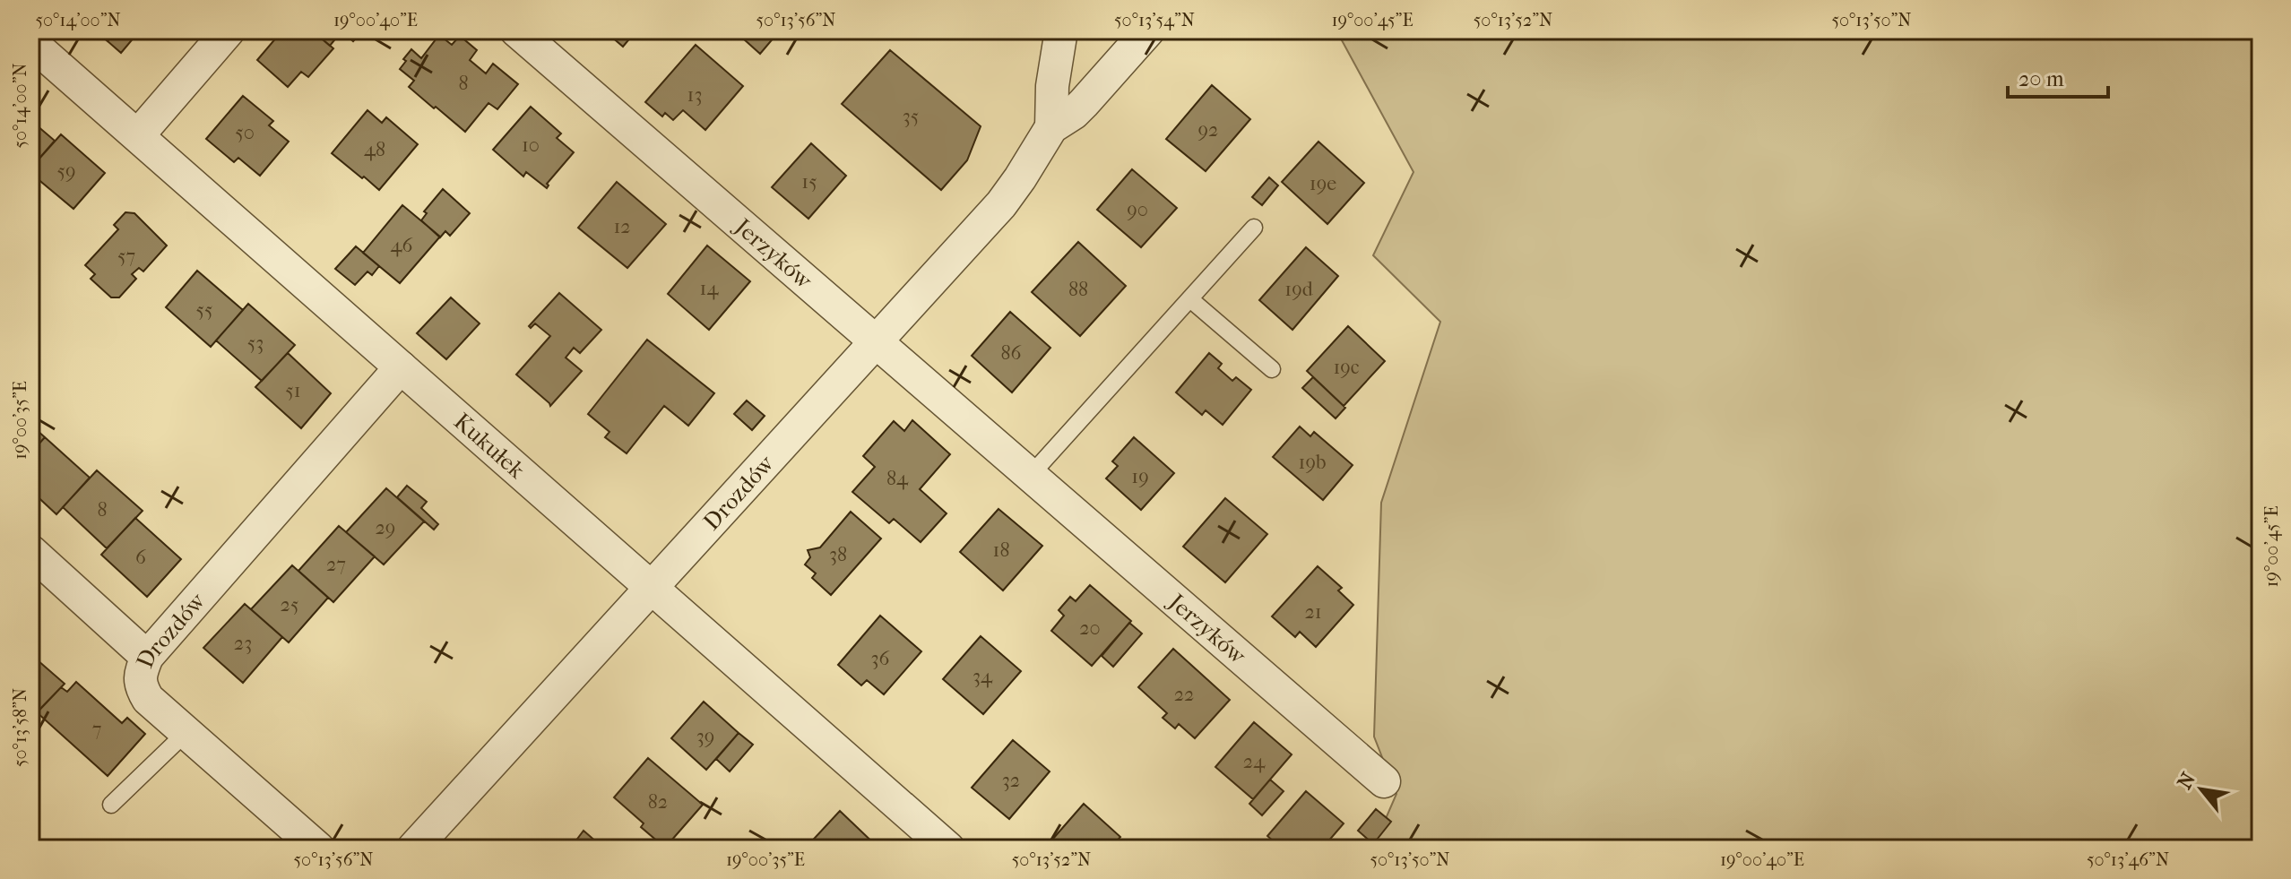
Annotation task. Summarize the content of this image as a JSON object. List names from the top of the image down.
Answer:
{
  "streets": {
    "street": ["Jerzyków", "Kukułek", "Drozdów"]
  },
  "crossings": [
    ["Jerzyków", "Drozdów"],
    ["Kukułek", "Drozdów"]
  ],
  "house_numbers": [
    "8",
    "13",
    "35",
    "92",
    "50",
    "10",
    "48",
    "59",
    "15",
    "19e",
    "90",
    "12",
    "46",
    "57",
    "14",
    "88",
    "19d",
    "55",
    "53",
    "86",
    "19c",
    "51",
    "19b",
    "19",
    "84",
    "8",
    "29",
    "18",
    "38",
    "6",
    "27",
    "25",
    "21",
    "20",
    "23",
    "36",
    "34",
    "22",
    "7",
    "39",
    "24",
    "32",
    "82"
  ],
  "scale_bar": "20 m",
  "north": "top left",
  "coordinates": [
    "50°14'00\"N",
    "19°00'40\"E",
    "50°13'56\"N",
    "50°13'54\"N",
    "19°00'45\"E",
    "50°13'52\"N",
    "50°13'50\"N",
    "19°00'35\"E",
    "50°13'58\"N",
    "50°13'46\"N"
  ]
}
